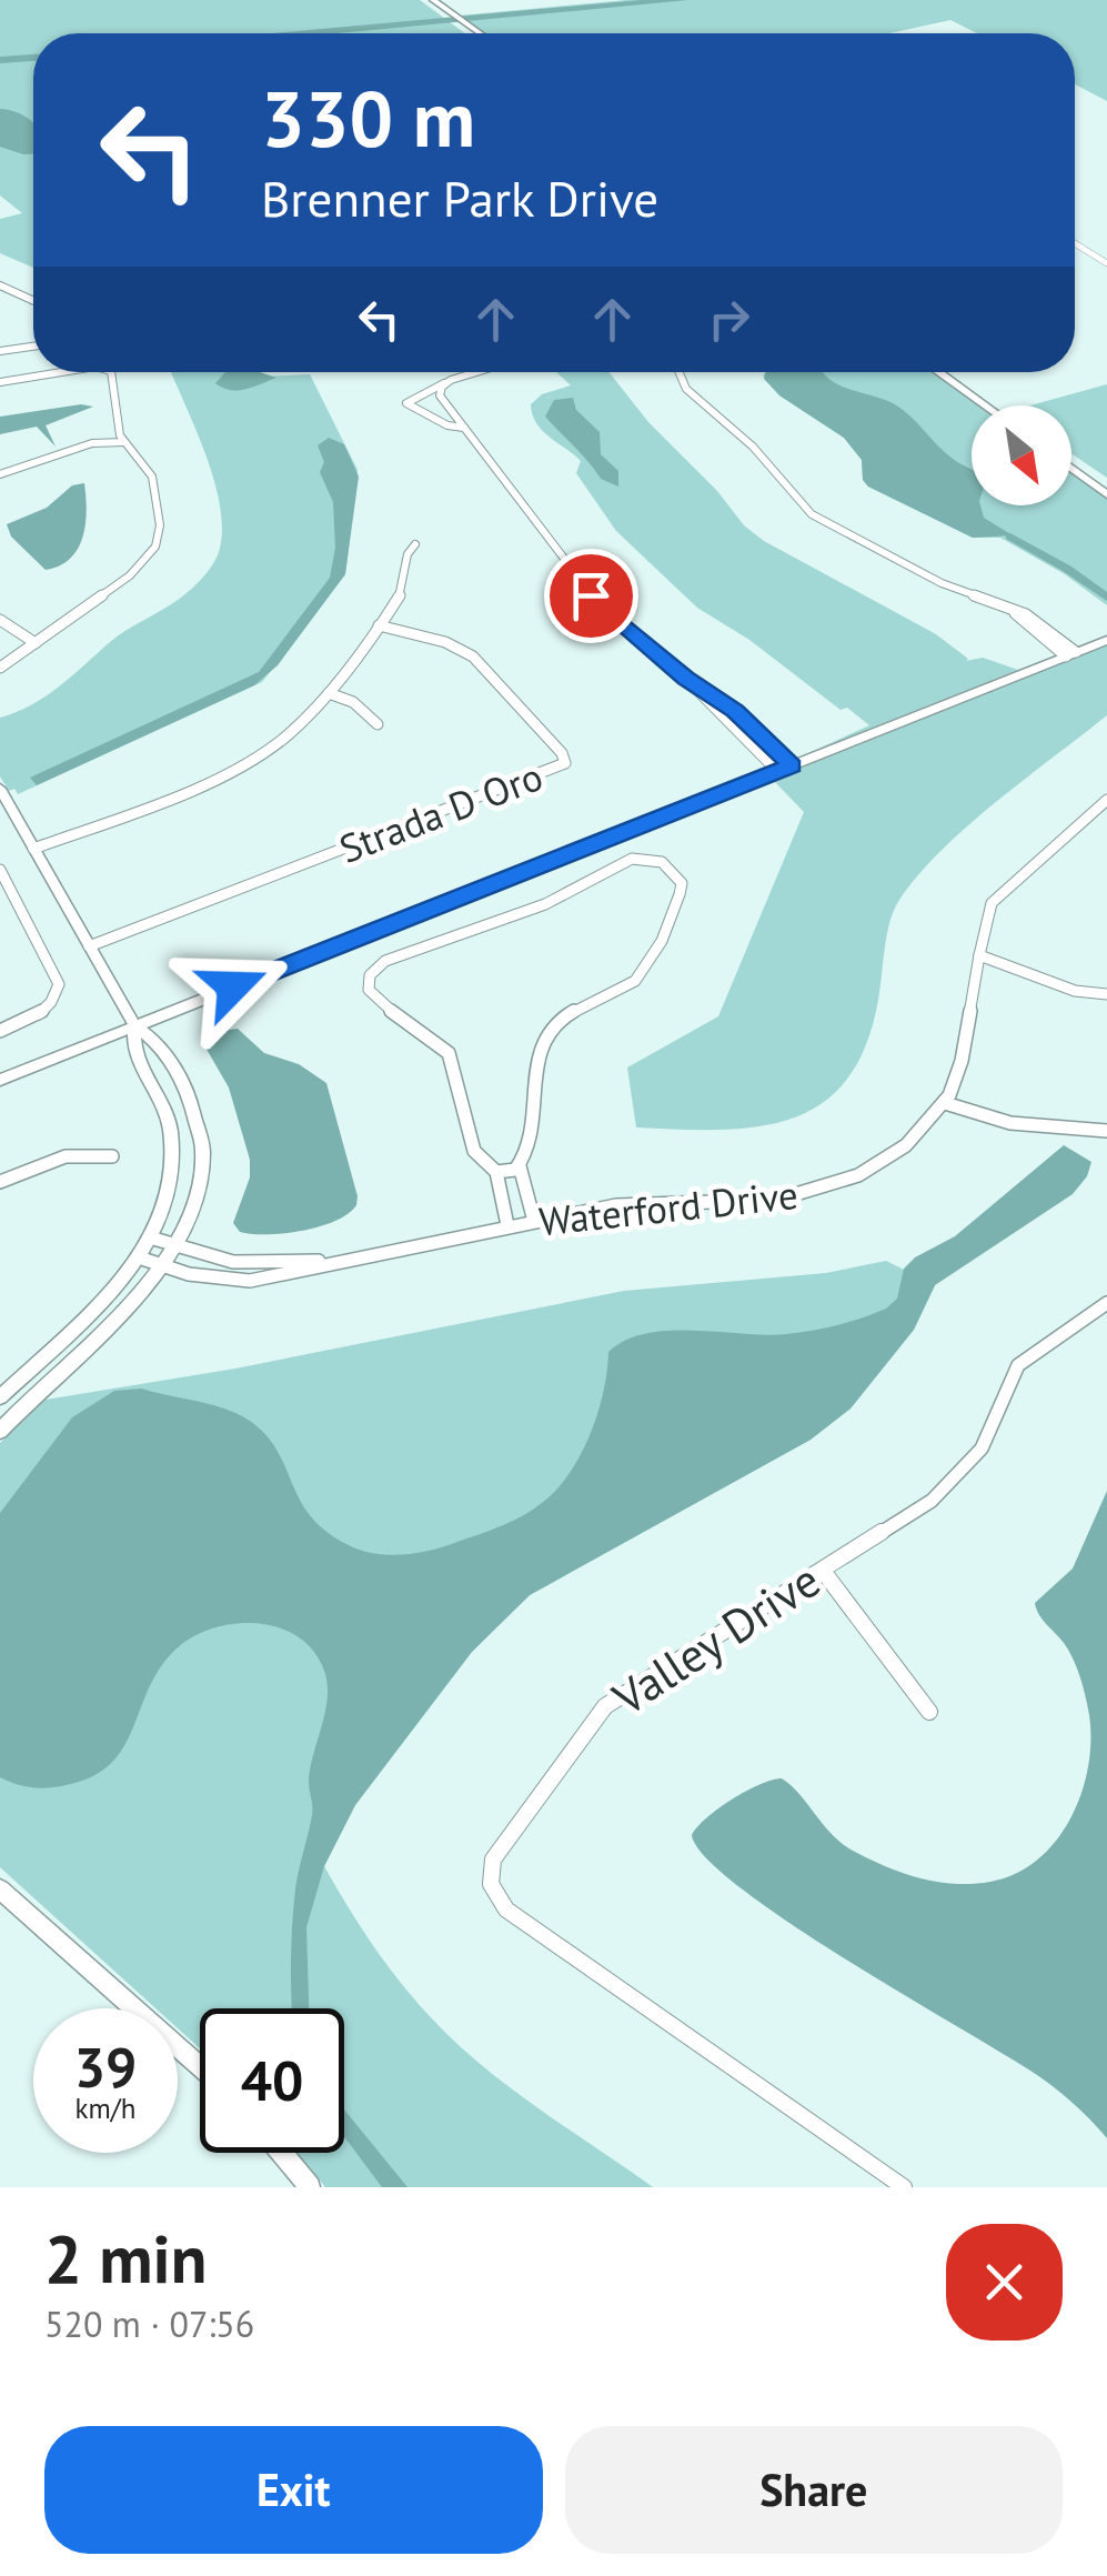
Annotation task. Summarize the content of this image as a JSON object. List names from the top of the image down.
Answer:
{
  "streets": {
    "street": ["Strada D Oro", "Waterford Drive", "Valley Drive"]
  },
  "north": "bottom right",
  "page": {
    "turn": ["330 m", "Brenner Park Drive"],
    "speed": "39 km/h",
    "limit": "40",
    "heading": ["2 min", "520 m · 07:56"],
    "buttons": ["Exit", "Share"]
  }
}
